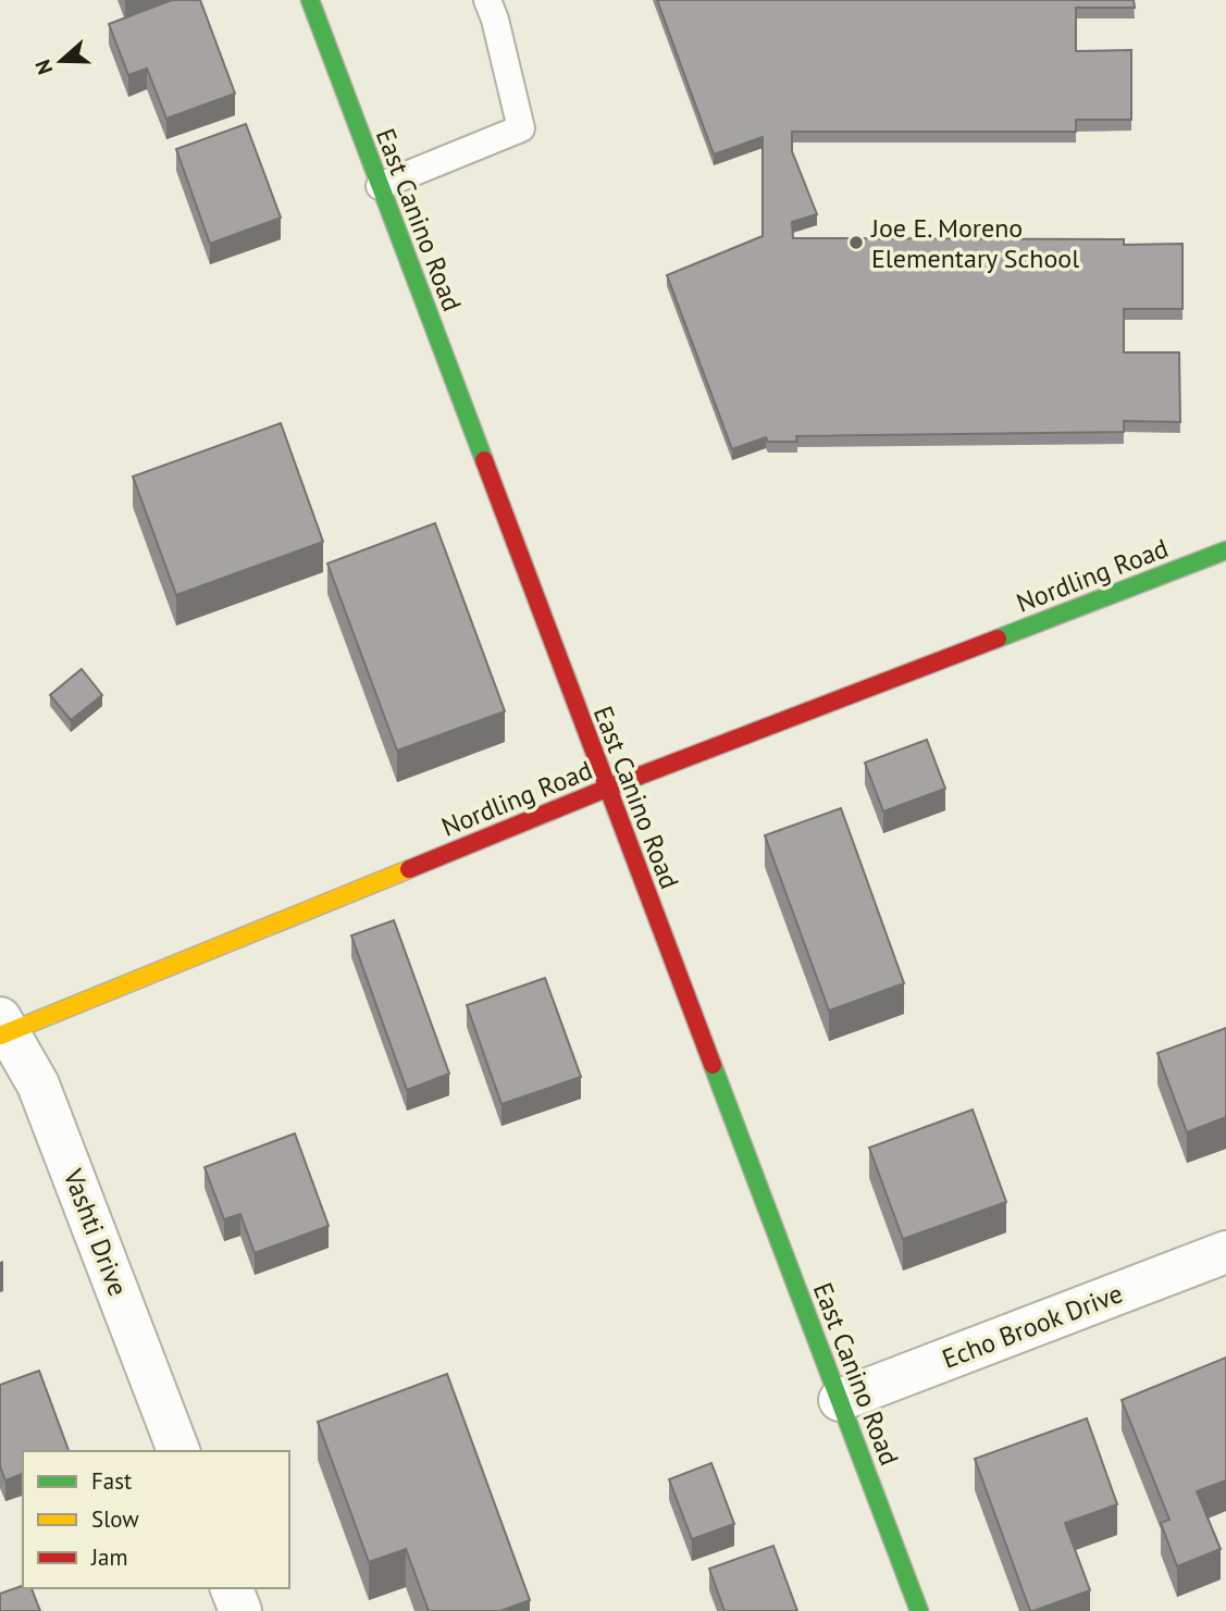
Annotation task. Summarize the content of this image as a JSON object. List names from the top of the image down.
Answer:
{
  "streets": {
    "street": [
      "East Canino Road",
      "Nordling Road",
      "Vashti Drive",
      "Echo Brook Drive"
    ]
  },
  "crossings": [
    ["East Canino Road", "Nordling Road"],
    ["East Canino Road", "Echo Brook Drive"],
    ["Nordling Road", "Vashti Drive"]
  ],
  "places": ["Joe E. Moreno Elementary School"],
  "legend": ["Fast", "Slow", "Jam"],
  "north": "left"
}
